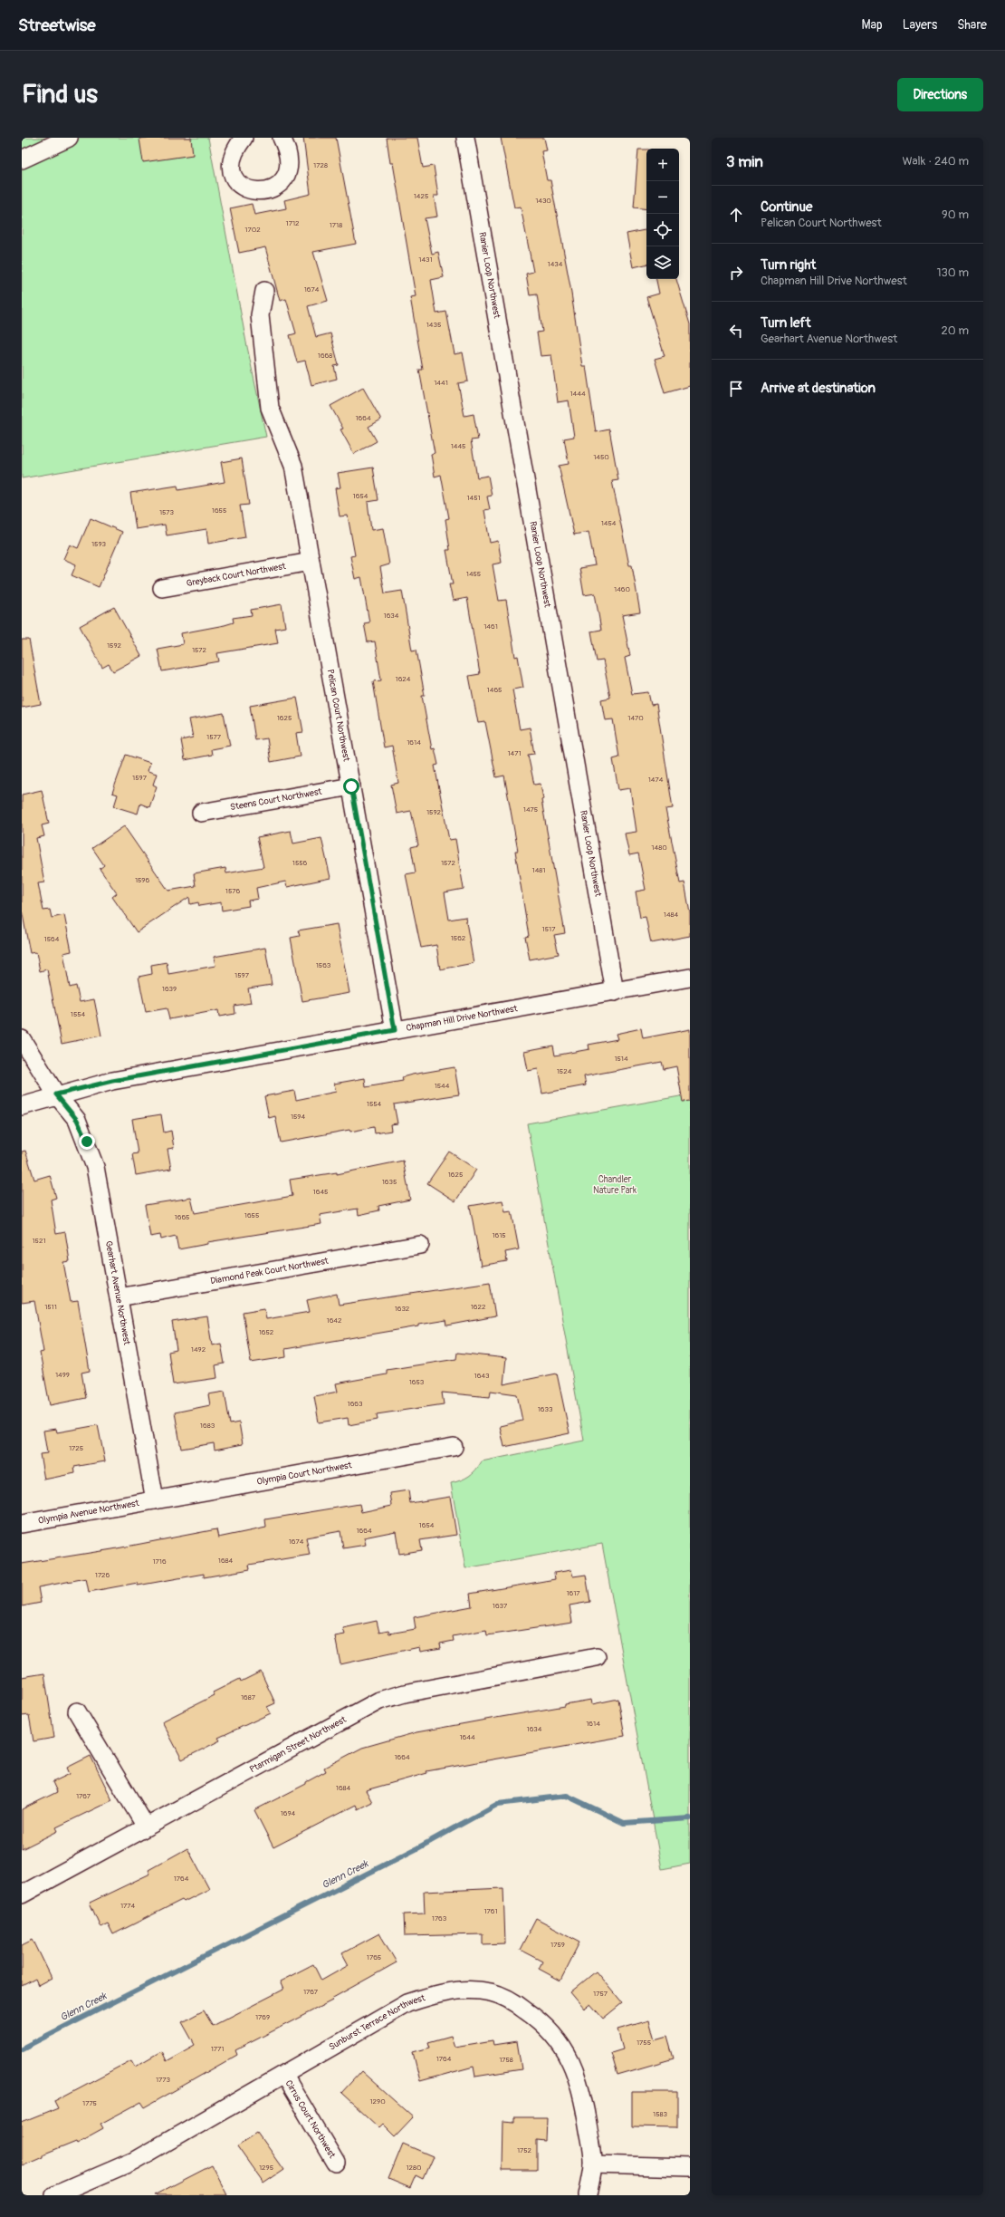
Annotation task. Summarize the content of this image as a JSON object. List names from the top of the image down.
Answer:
{
  "streets": {
    "street": [
      "Ranier Loop Northwest",
      "Greyback Court Northwest",
      "Pelican Court Northwest",
      "Steens Court Northwest",
      "Chapman Hill Drive Northwest",
      "Diamond Peak Court Northwest",
      "Gearhart Avenue Northwest",
      "Olympia Court Northwest",
      "Olympia Avenue Northwest",
      "Ptarmigan Street Northwest",
      "Sunburst Terrace Northwest",
      "Cirrus Court Northwest"
    ]
  },
  "crossings": [
    ["Ranier Loop Northwest", "Chapman Hill Drive Northwest"],
    ["Greyback Court Northwest", "Pelican Court Northwest"],
    ["Pelican Court Northwest", "Steens Court Northwest"],
    ["Pelican Court Northwest", "Chapman Hill Drive Northwest"],
    ["Chapman Hill Drive Northwest", "Gearhart Avenue Northwest"],
    ["Diamond Peak Court Northwest", "Gearhart Avenue Northwest"],
    ["Gearhart Avenue Northwest", "Olympia Court Northwest"],
    ["Gearhart Avenue Northwest", "Olympia Avenue Northwest"],
    ["Olympia Court Northwest", "Olympia Avenue Northwest"],
    ["Sunburst Terrace Northwest", "Cirrus Court Northwest"]
  ],
  "water": ["Glenn Creek"],
  "parks": ["Chandler Nature Park"],
  "house_numbers": [
    "1728",
    "1425",
    "1430",
    "1712",
    "1718",
    "1702",
    "1431",
    "1434",
    "1674",
    "1435",
    "1668",
    "1441",
    "1444",
    "1664",
    "1445",
    "1450",
    "1654",
    "1451",
    "1655",
    "1573",
    "1454",
    "1593",
    "1455",
    "1460",
    "1634",
    "1461",
    "1592",
    "1572",
    "1624",
    "1465",
    "1625",
    "1470",
    "1577",
    "1614",
    "1471",
    "1597",
    "1474",
    "1475",
    "1592",
    "1480",
    "1556",
    "1572",
    "1481",
    "1596",
    "1576",
    "1484",
    "1517",
    "1562",
    "1564",
    "1563",
    "1597",
    "1639",
    "1554",
    "1514",
    "1524",
    "1544",
    "1554",
    "1594",
    "1625",
    "1635",
    "1645",
    "1655",
    "1665",
    "1615",
    "1521",
    "1511",
    "1622",
    "1632",
    "1642",
    "1652",
    "1492",
    "1499",
    "1643",
    "1653",
    "1663",
    "1633",
    "1683",
    "1725",
    "1654",
    "1664",
    "1674",
    "1684",
    "1716",
    "1726",
    "1617",
    "1637",
    "1687",
    "1614",
    "1634",
    "1644",
    "1664",
    "1684",
    "1767",
    "1694",
    "1764",
    "1774",
    "1761",
    "1763",
    "1759",
    "1765",
    "1767",
    "1757",
    "1769",
    "1755",
    "1771",
    "1764",
    "1758",
    "1773",
    "1290",
    "1775",
    "1583",
    "1752",
    "1295",
    "1280"
  ],
  "page": {
    "header": "Streetwise",
    "nav": ["Map", "Layers", "Share"],
    "buttons": "Directions",
    "title": "Find us",
    "heading": ["3 min", "Walk · 240 m"],
    "map_buttons": ["+", "−"],
    "list": [
      ["Continue", "Pelican Court Northwest", "90 m"],
      ["Turn right", "Chapman Hill Drive Northwest", "130 m"],
      ["Turn left", "Gearhart Avenue Northwest", "20 m"],
      "Arrive at destination"
    ]
  }
}
